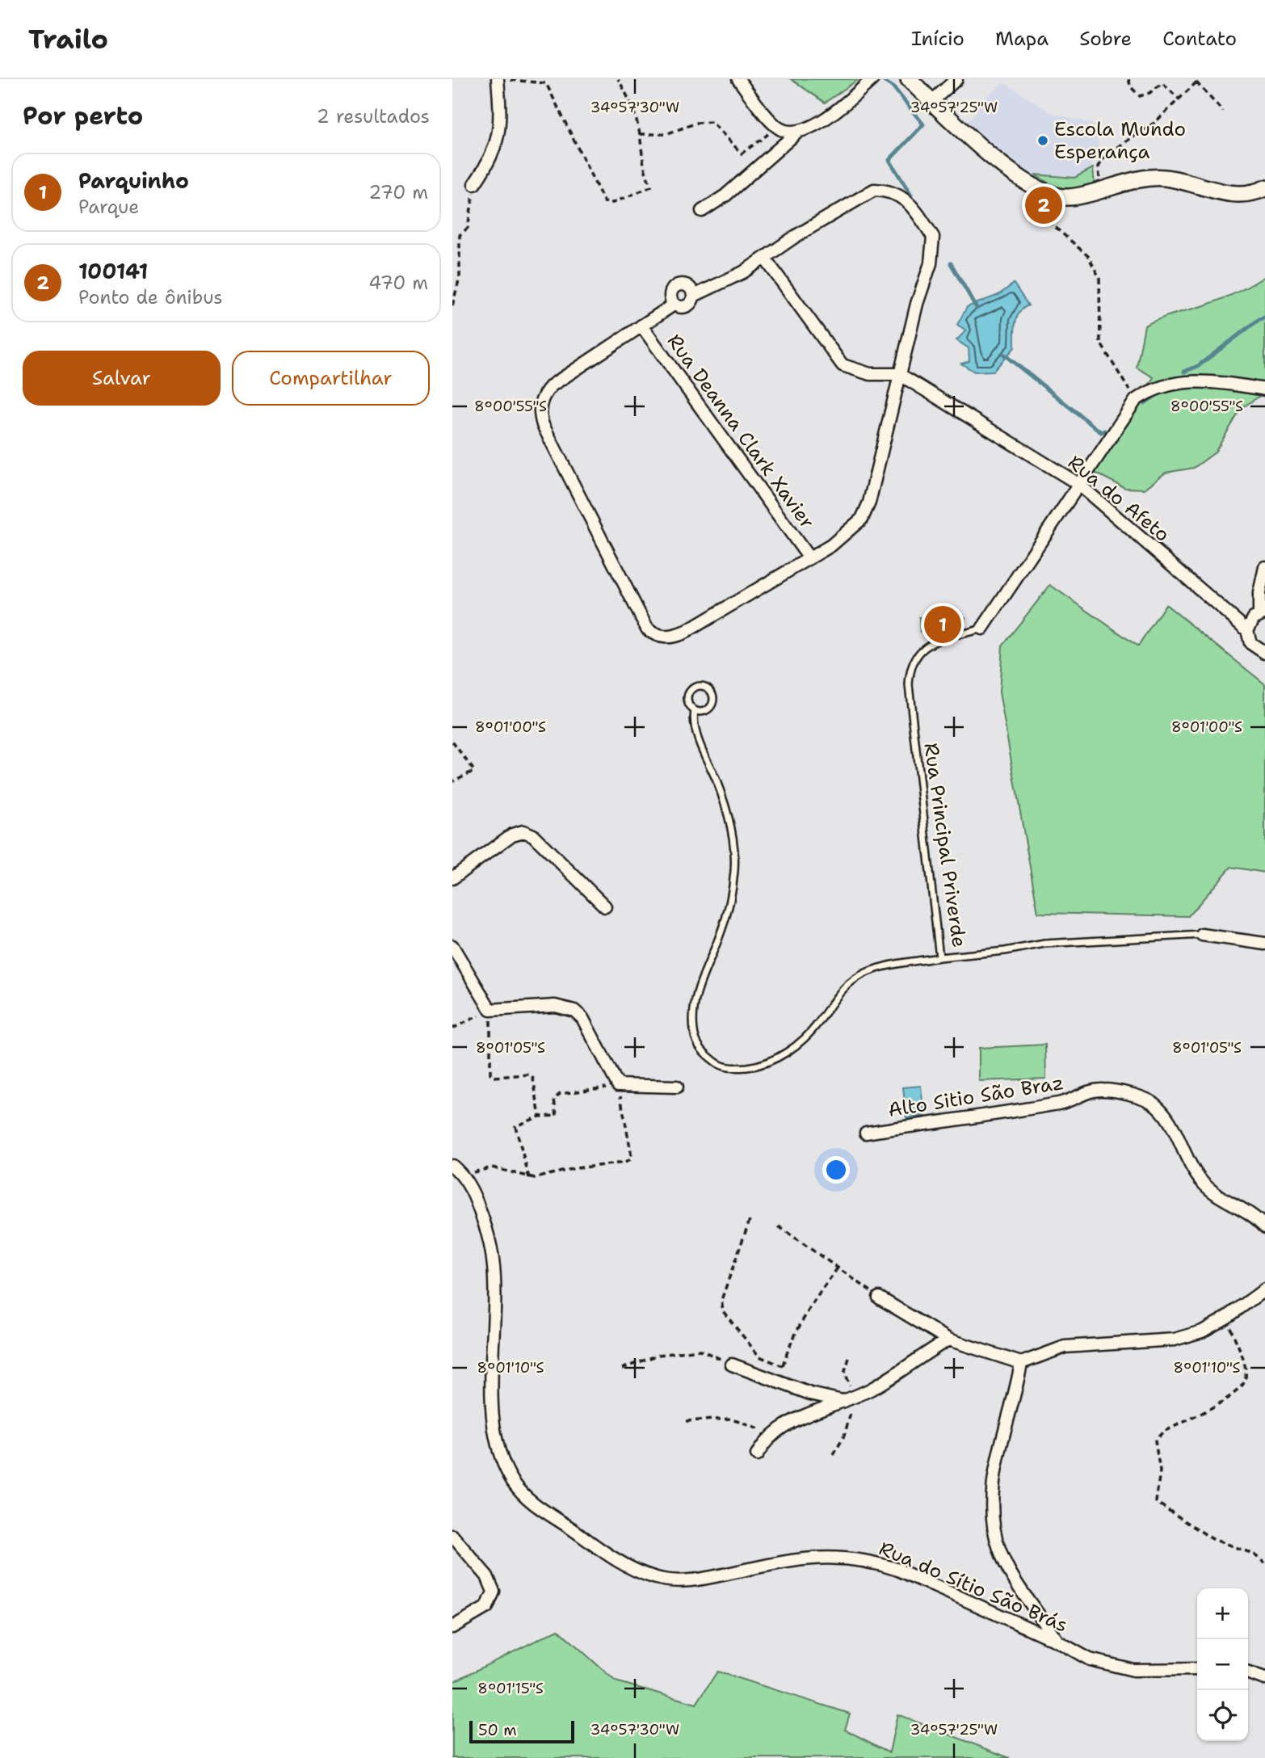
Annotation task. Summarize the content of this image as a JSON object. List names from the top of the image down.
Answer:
{
  "streets": {
    "street": [
      "Rua Deanna Clark Xavier",
      "Rua do Afeto",
      "Alto Sitio São Braz",
      "Rua do Sítio São Brás"
    ],
    "lane": ["Rua Principal Priverde"]
  },
  "places": ["Escola Mundo Esperança"],
  "scale_bar": "50 m",
  "page": {
    "header": "Trailo",
    "nav": [
      "Início",
      "Mapa",
      "Sobre",
      "Contato"
    ],
    "heading": ["Por perto", "2 resultados"],
    "list": [
      {
        "mark": "1",
        "name": "Parquinho",
        "note": "Parque",
        "value": "270 m"
      },
      {
        "mark": "2",
        "name": "100141",
        "note": "Ponto de ônibus",
        "value": "470 m"
      }
    ],
    "pins": ["2", "1"],
    "buttons": ["Salvar", "Compartilhar"],
    "map_buttons": ["+", "−"],
    "scale": "50 m"
  },
  "coordinates": [
    "34°57'30\"W",
    "34°57'25\"W",
    "8°00'55\"S",
    "8°01'00\"S",
    "8°01'05\"S",
    "8°01'10\"S",
    "8°01'15\"S"
  ]
}
